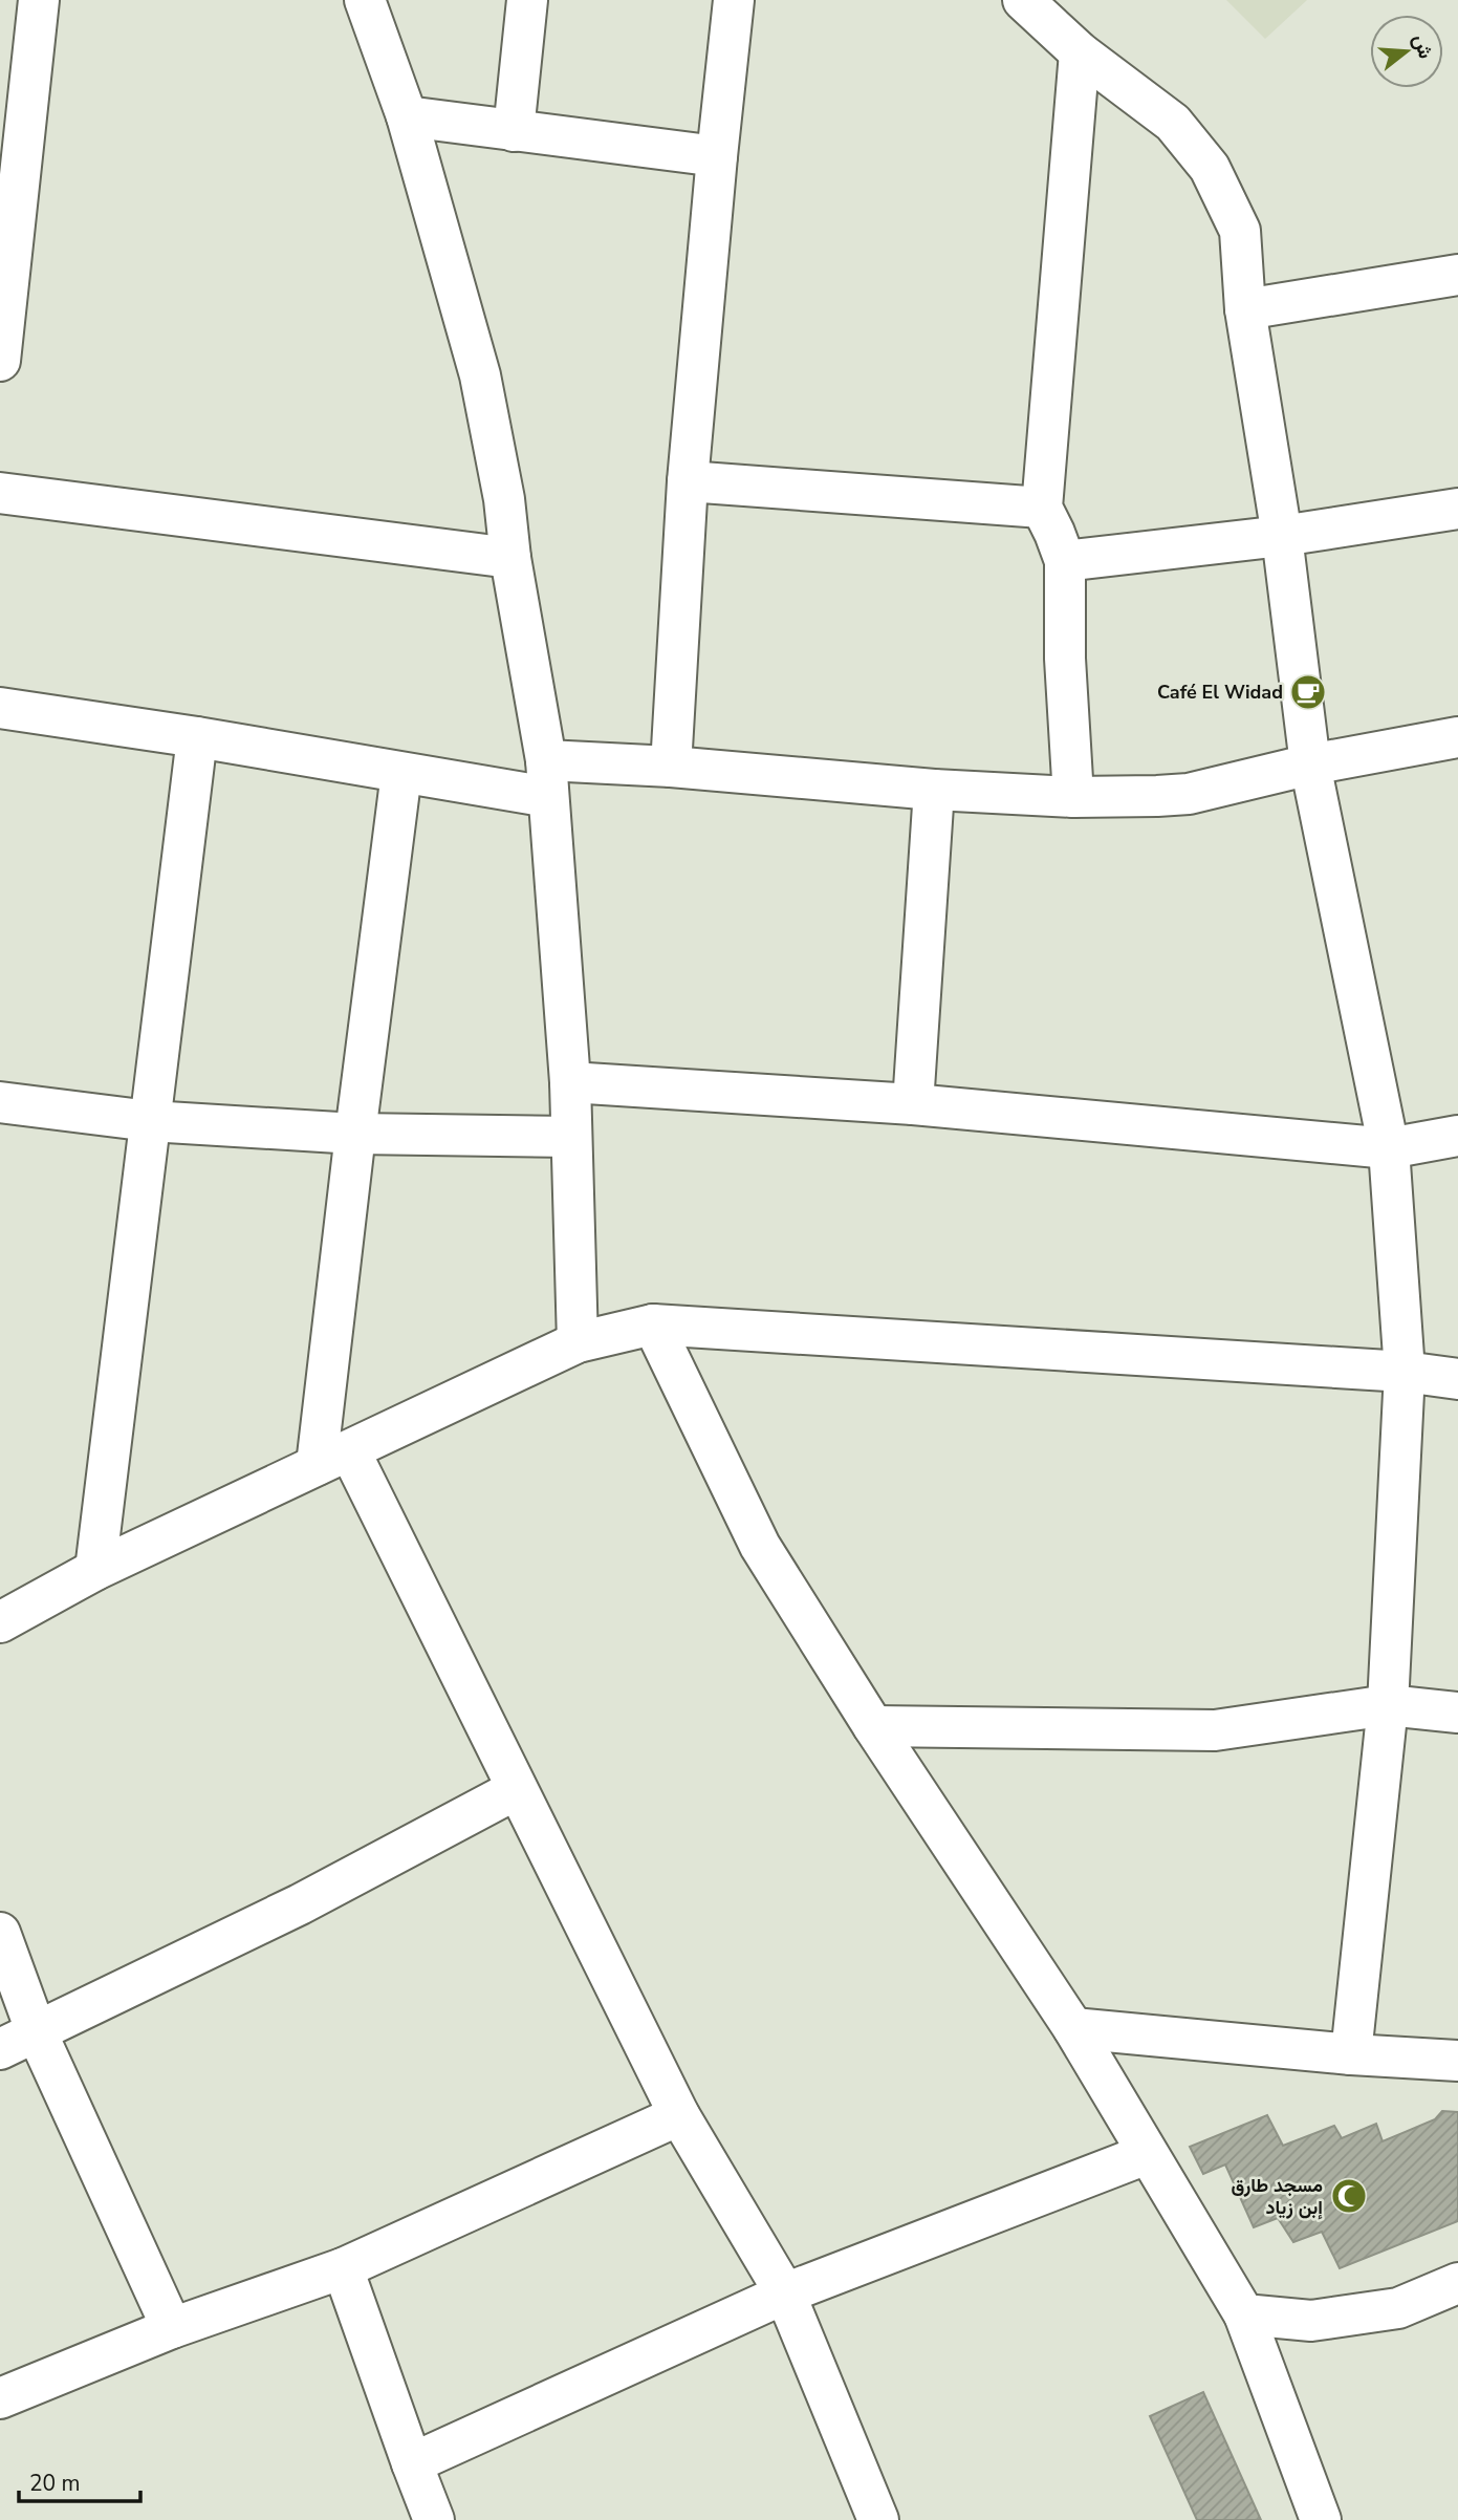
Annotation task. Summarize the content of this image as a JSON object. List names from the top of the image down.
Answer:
{
  "places": {
    "cafe": ["Café El Widad"],
    "mosque": ["مسجد طارق إبن زياد"]
  },
  "scale_bar": "20 m",
  "north": "right"
}
